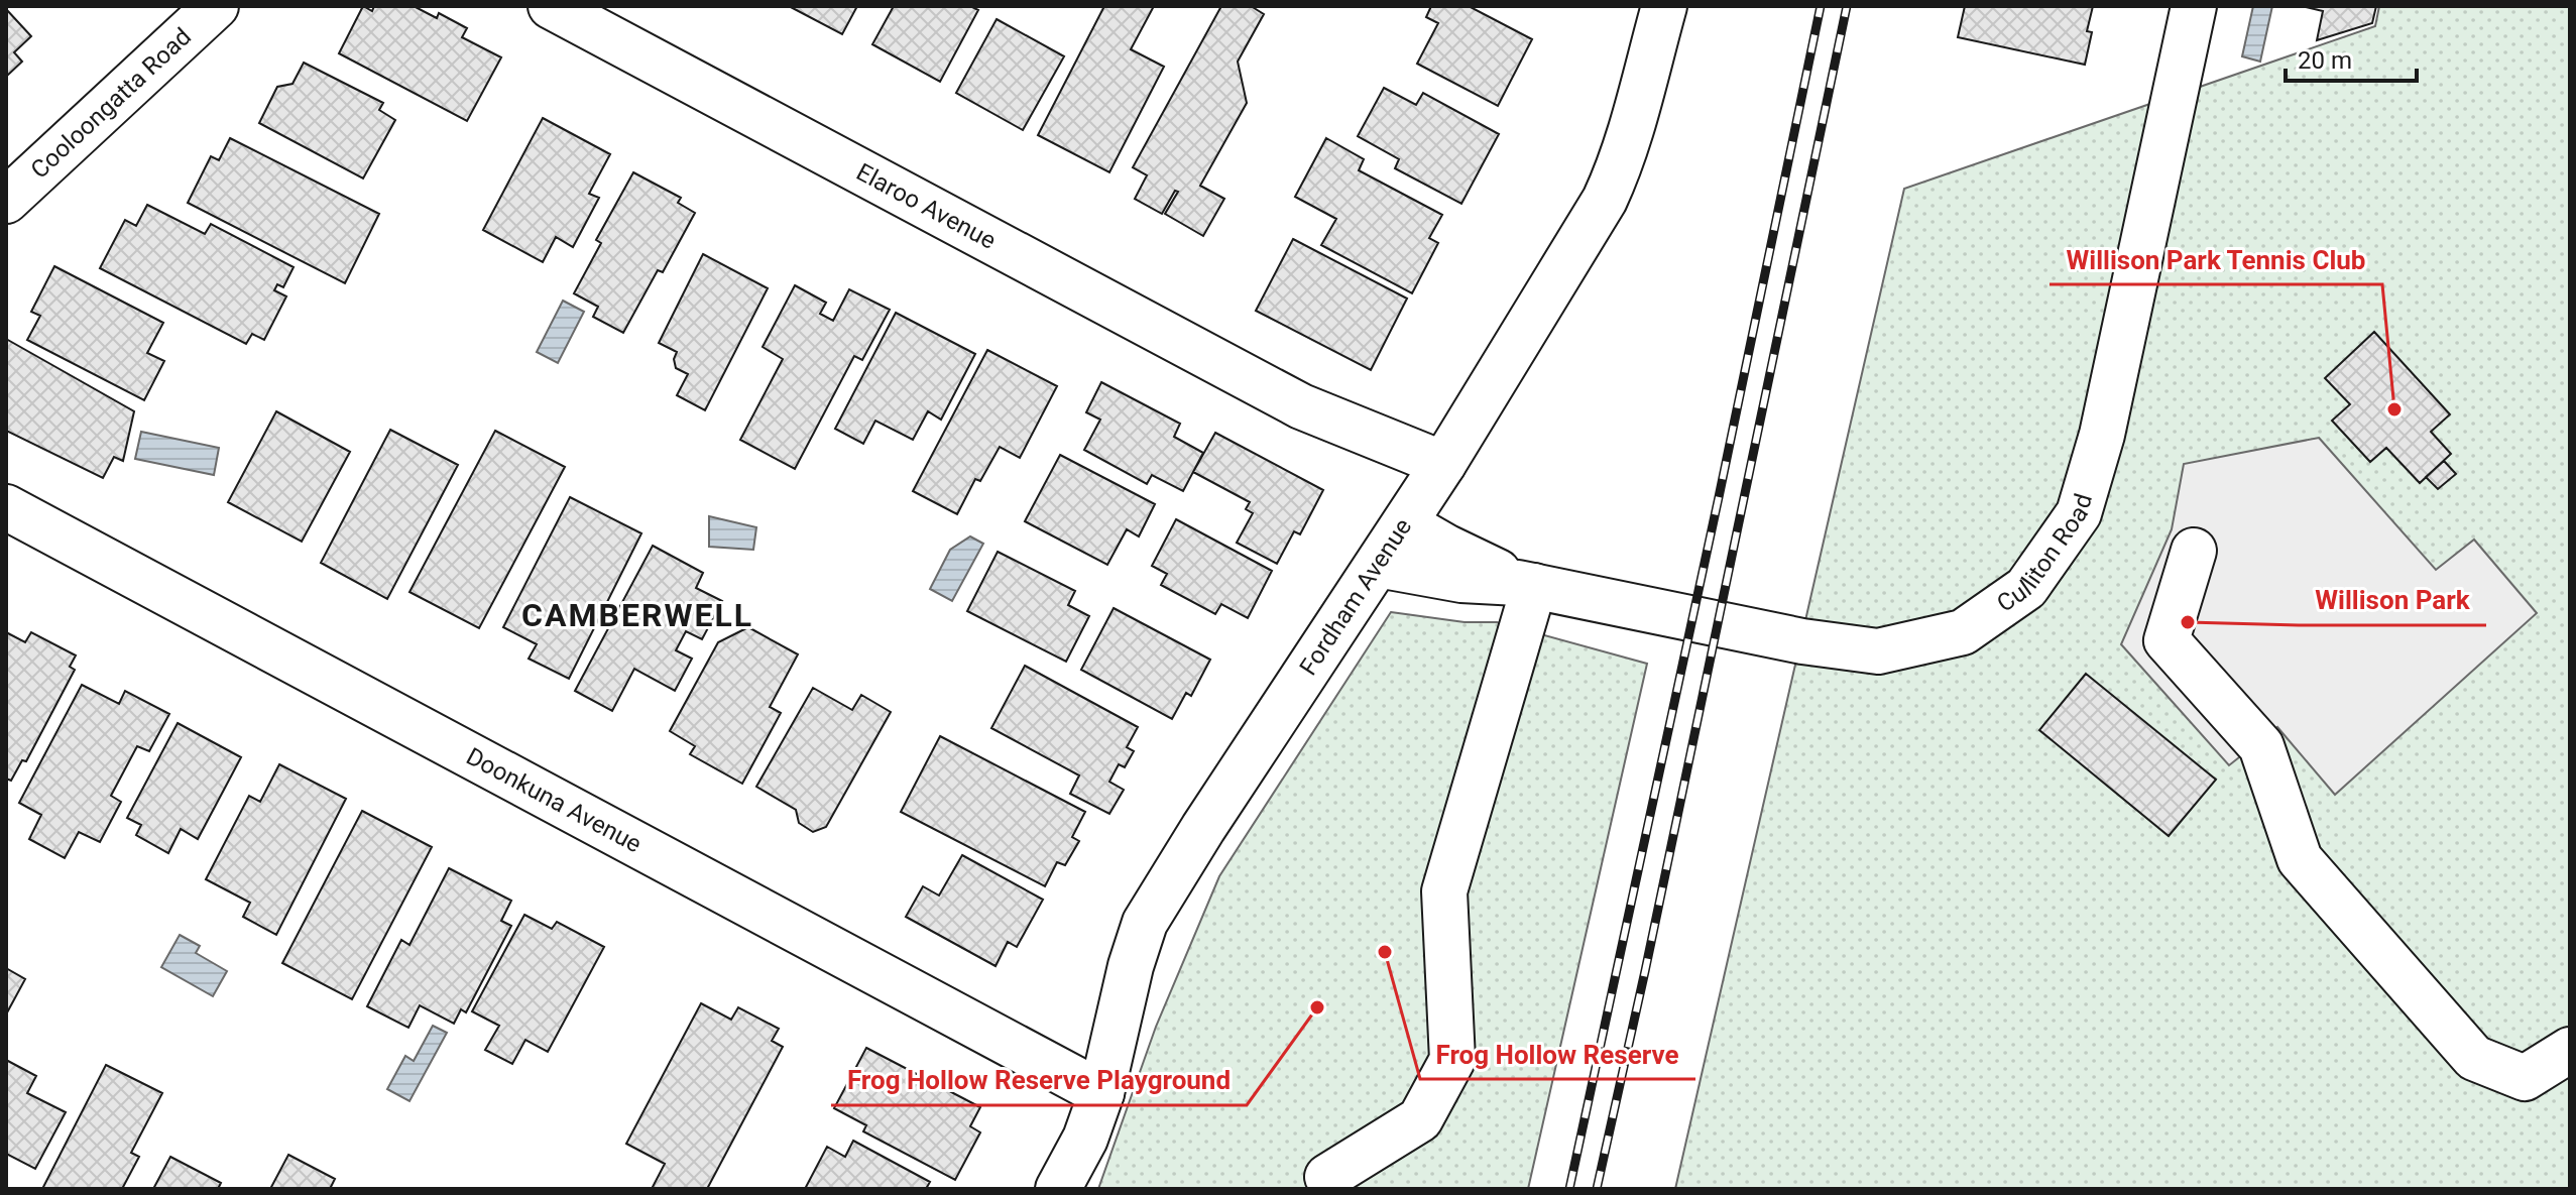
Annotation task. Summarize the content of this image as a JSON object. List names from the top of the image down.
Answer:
{
  "streets": {
    "street": [
      "Cooloongatta Road",
      "Elaroo Avenue",
      "Culliton Road",
      "Fordham Avenue",
      "Doonkuna Avenue"
    ]
  },
  "crossings": [
    ["Elaroo Avenue", "Culliton Road"],
    ["Elaroo Avenue", "Fordham Avenue"],
    ["Culliton Road", "Fordham Avenue"],
    ["Fordham Avenue", "Doonkuna Avenue"]
  ],
  "districts": ["CAMBERWELL"],
  "places": [
    "Willison Park Tennis Club",
    "Willison Park",
    "Frog Hollow Reserve",
    "Frog Hollow Reserve Playground"
  ],
  "scale_bar": "20 m"
}
